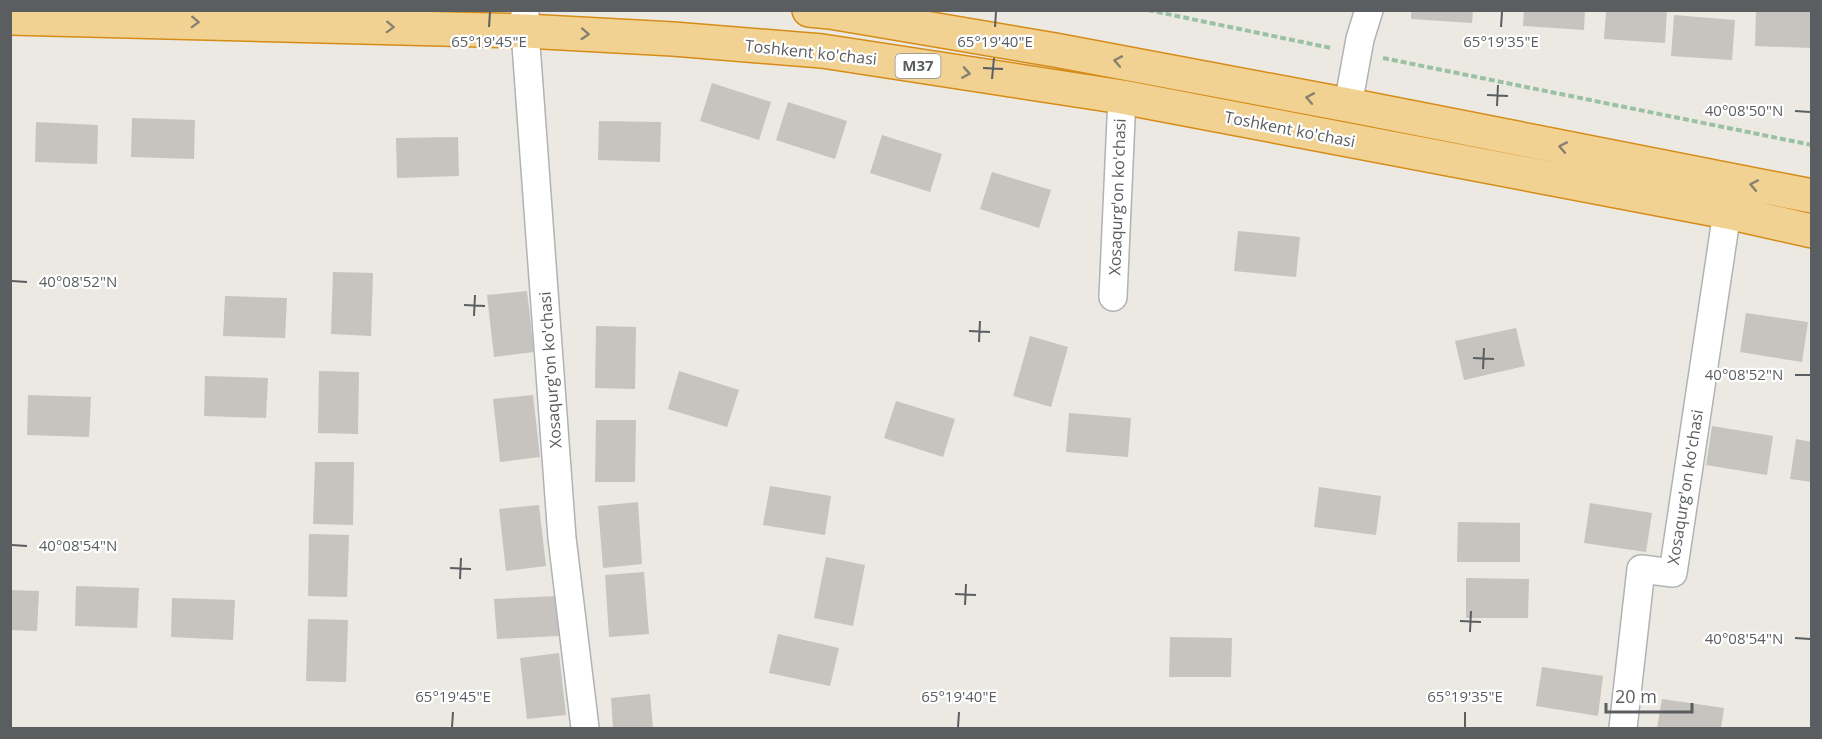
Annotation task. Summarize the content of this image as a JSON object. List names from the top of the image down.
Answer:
{
  "streets": {
    "highway": ["Toshkent ko'chasi", "M37"],
    "street": ["Xosaqurg'on ko'chasi"]
  },
  "crossings": [
    ["Toshkent ko'chasi", "Xosaqurg'on ko'chasi"]
  ],
  "scale_bar": "20 m",
  "coordinates": [
    "65°19'45\"E",
    "65°19'40\"E",
    "65°19'35\"E",
    "40°08'50\"N",
    "40°08'52\"N",
    "40°08'54\"N"
  ]
}
